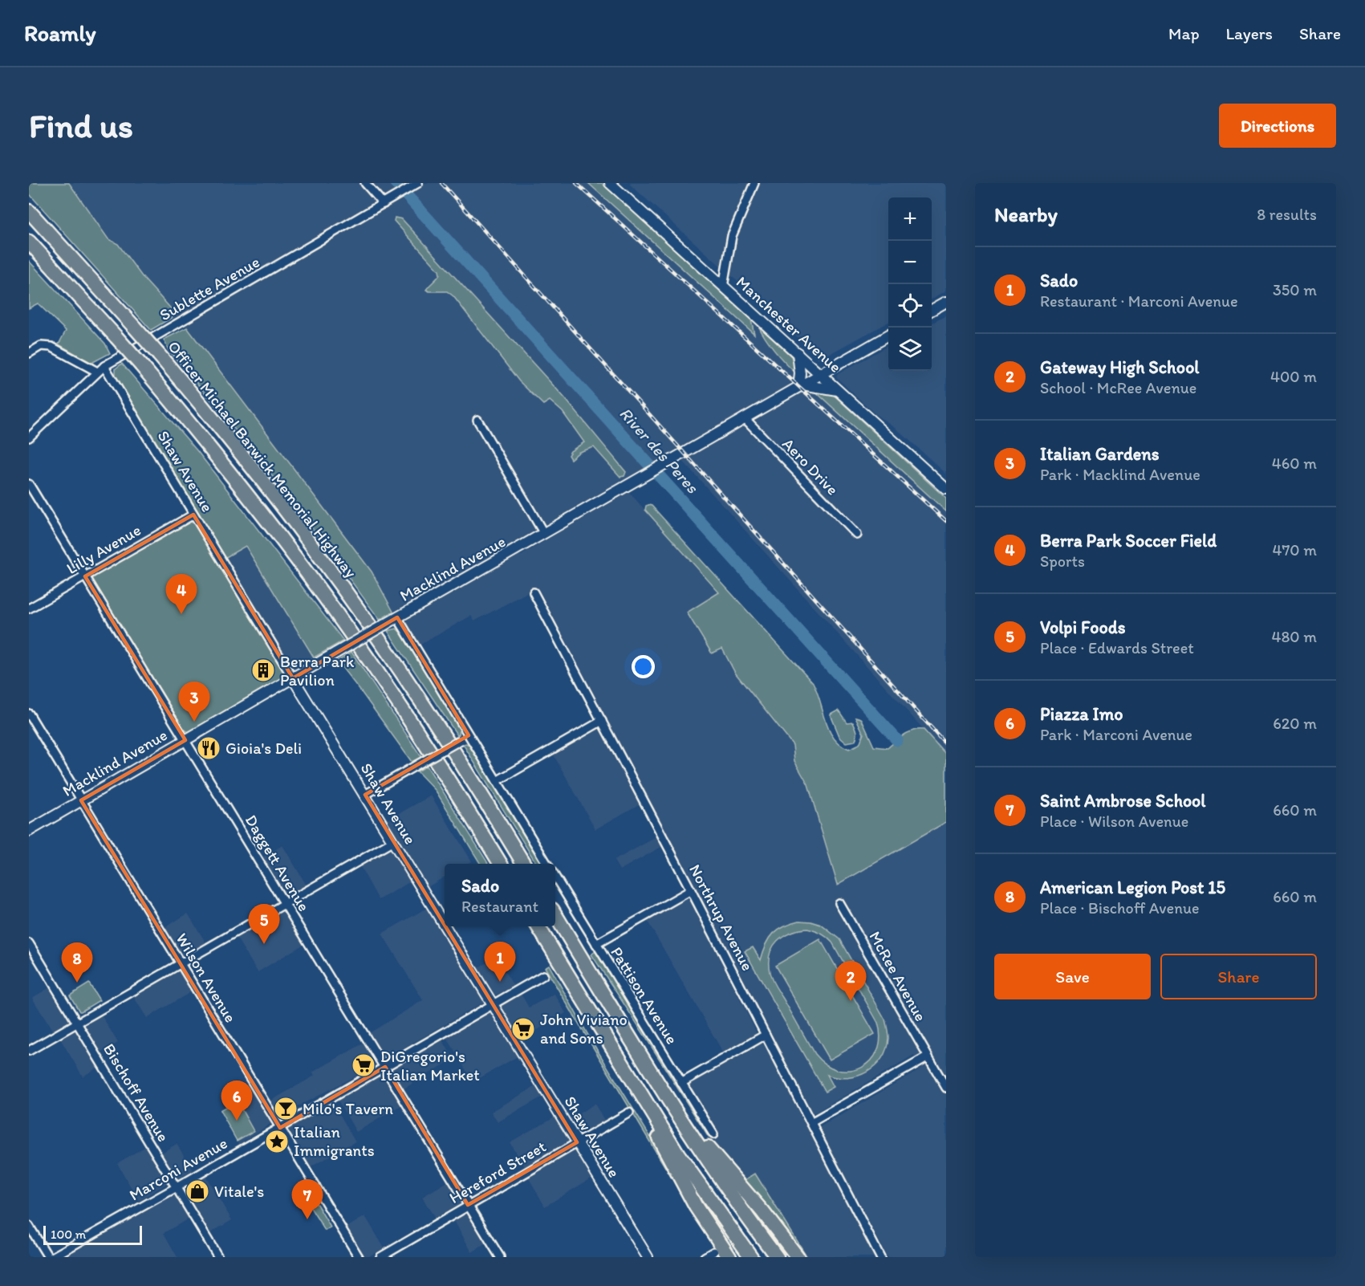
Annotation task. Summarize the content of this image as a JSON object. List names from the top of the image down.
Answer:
{
  "streets": {
    "highway": ["Officer Michael Barwick Memorial Highway"],
    "street": [
      "Sublette Avenue",
      "Manchester Avenue",
      "Aero Drive",
      "Shaw Avenue",
      "Lilly Avenue",
      "Macklind Avenue",
      "Daggett Avenue",
      "Northrup Avenue",
      "McRee Avenue",
      "Wilson Avenue",
      "Pattison Avenue",
      "Bischoff Avenue",
      "Marconi Avenue",
      "Hereford Street"
    ]
  },
  "crossings": [
    ["Sublette Avenue", "Shaw Avenue"],
    ["Manchester Avenue", "Macklind Avenue"],
    ["Aero Drive", "Macklind Avenue"],
    ["Shaw Avenue", "Lilly Avenue"],
    ["Shaw Avenue", "Macklind Avenue"],
    ["Shaw Avenue", "Marconi Avenue"],
    ["Shaw Avenue", "Hereford Street"],
    ["Lilly Avenue", "Daggett Avenue"],
    ["Macklind Avenue", "Daggett Avenue"],
    ["Macklind Avenue", "Wilson Avenue"],
    ["Daggett Avenue", "Marconi Avenue"],
    ["Daggett Avenue", "Hereford Street"],
    ["Wilson Avenue", "Marconi Avenue"],
    ["Bischoff Avenue", "Marconi Avenue"]
  ],
  "water": ["River des Peres"],
  "places": {
    "building": ["Berra Park Pavilion"],
    "restaurant": ["Gioia's Deli"],
    "supermarket": ["John Viviano and Sons", "DiGregorio's Italian Market"],
    "bar": ["Milo's Tavern"],
    "place": ["Italian Immigrants"],
    "shop": ["Vitale's"]
  },
  "scale_bar": "100 m",
  "page": {
    "header": "Roamly",
    "nav": ["Map", "Layers", "Share"],
    "buttons": [
      "Directions",
      ["Save", "Share"]
    ],
    "title": "Find us",
    "heading": ["Nearby", "8 results"],
    "map_buttons": ["+", "−"],
    "list": [
      {
        "mark": "1",
        "name": "Sado",
        "note": "Restaurant · Marconi Avenue",
        "value": "350 m"
      },
      {
        "mark": "2",
        "name": "Gateway High School",
        "note": "School · McRee Avenue",
        "value": "400 m"
      },
      {
        "mark": "3",
        "name": "Italian Gardens",
        "note": "Park · Macklind Avenue",
        "value": "460 m"
      },
      {
        "mark": "4",
        "name": "Berra Park Soccer Field",
        "note": "Sports",
        "value": "470 m"
      },
      {
        "mark": "5",
        "name": "Volpi Foods",
        "note": "Place · Edwards Street",
        "value": "480 m"
      },
      {
        "mark": "6",
        "name": "Piazza Imo",
        "note": "Park · Marconi Avenue",
        "value": "620 m"
      },
      {
        "mark": "7",
        "name": "Saint Ambrose School",
        "note": "Place · Wilson Avenue",
        "value": "660 m"
      },
      {
        "mark": "8",
        "name": "American Legion Post 15",
        "note": "Place · Bischoff Avenue",
        "value": "660 m"
      }
    ],
    "pins": [
      "4",
      "3",
      "5",
      "1",
      "8",
      "2",
      "6",
      "7"
    ],
    "popup": ["Sado", "Restaurant"],
    "scale": "100 m"
  }
}
